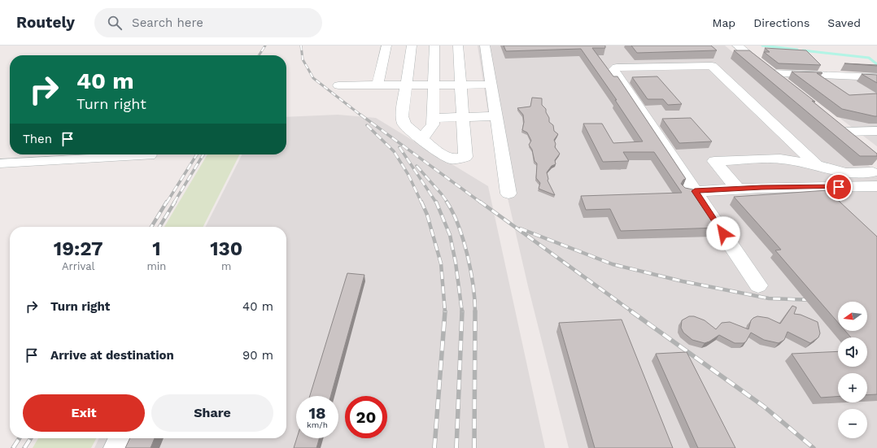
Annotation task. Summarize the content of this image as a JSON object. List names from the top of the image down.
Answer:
{
  "north": "left",
  "page": {
    "header": "Routely",
    "search": "Search here",
    "nav": ["Map", "Directions", "Saved"],
    "turn": ["40 m", "Turn right"],
    "then": "Then",
    "eta": [
      "19:27",
      "Arrival",
      "1",
      "min",
      "130",
      "m"
    ],
    "list": [
      {
        "name": "Turn right",
        "value": "40 m"
      },
      {
        "name": "Arrive at destination",
        "value": "90 m"
      }
    ],
    "map_buttons": ["+", "−"],
    "buttons": ["Exit", "Share"],
    "speed": "18 km/h",
    "limit": "20"
  }
}
